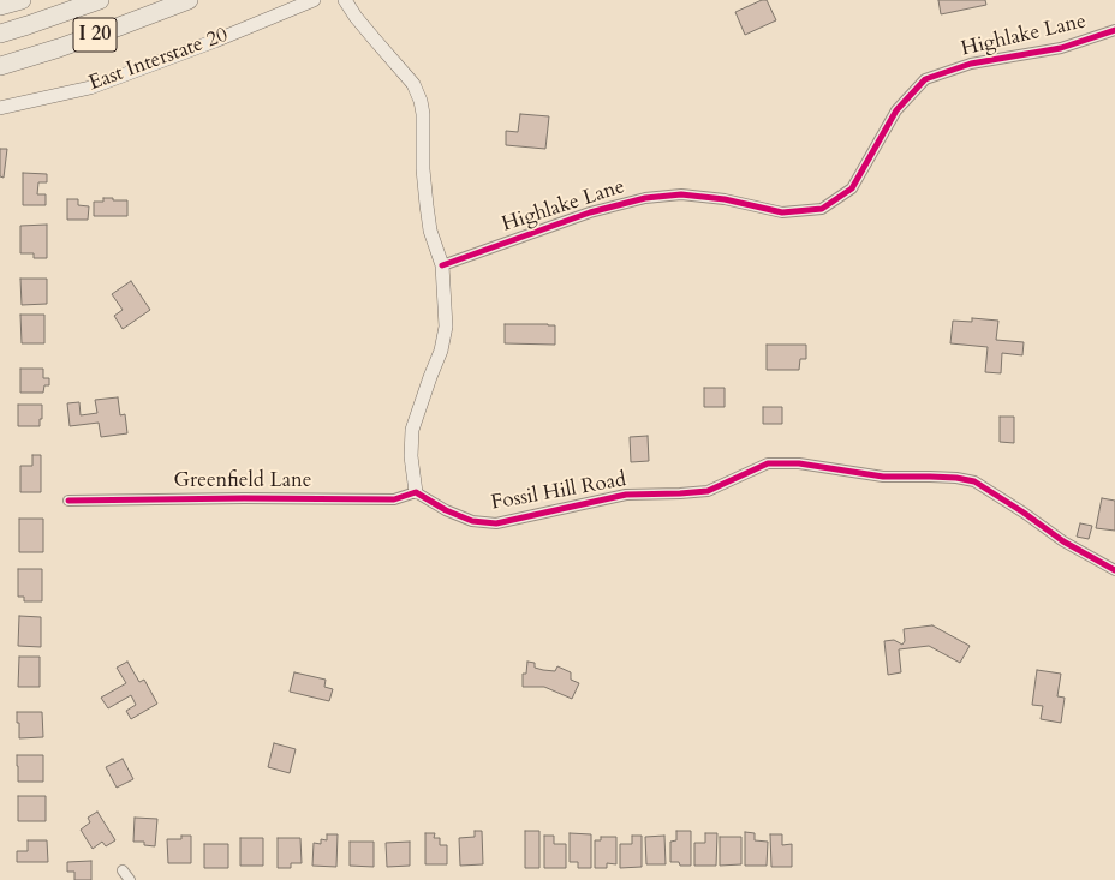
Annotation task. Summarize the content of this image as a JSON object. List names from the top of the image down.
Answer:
{
  "streets": {
    "highway": ["I 20"],
    "street": [
      "Highlake Lane",
      "East Interstate 20",
      "Greenfield Lane",
      "Fossil Hill Road"
    ]
  },
  "crossings": [
    ["Greenfield Lane", "Fossil Hill Road"]
  ]
}
